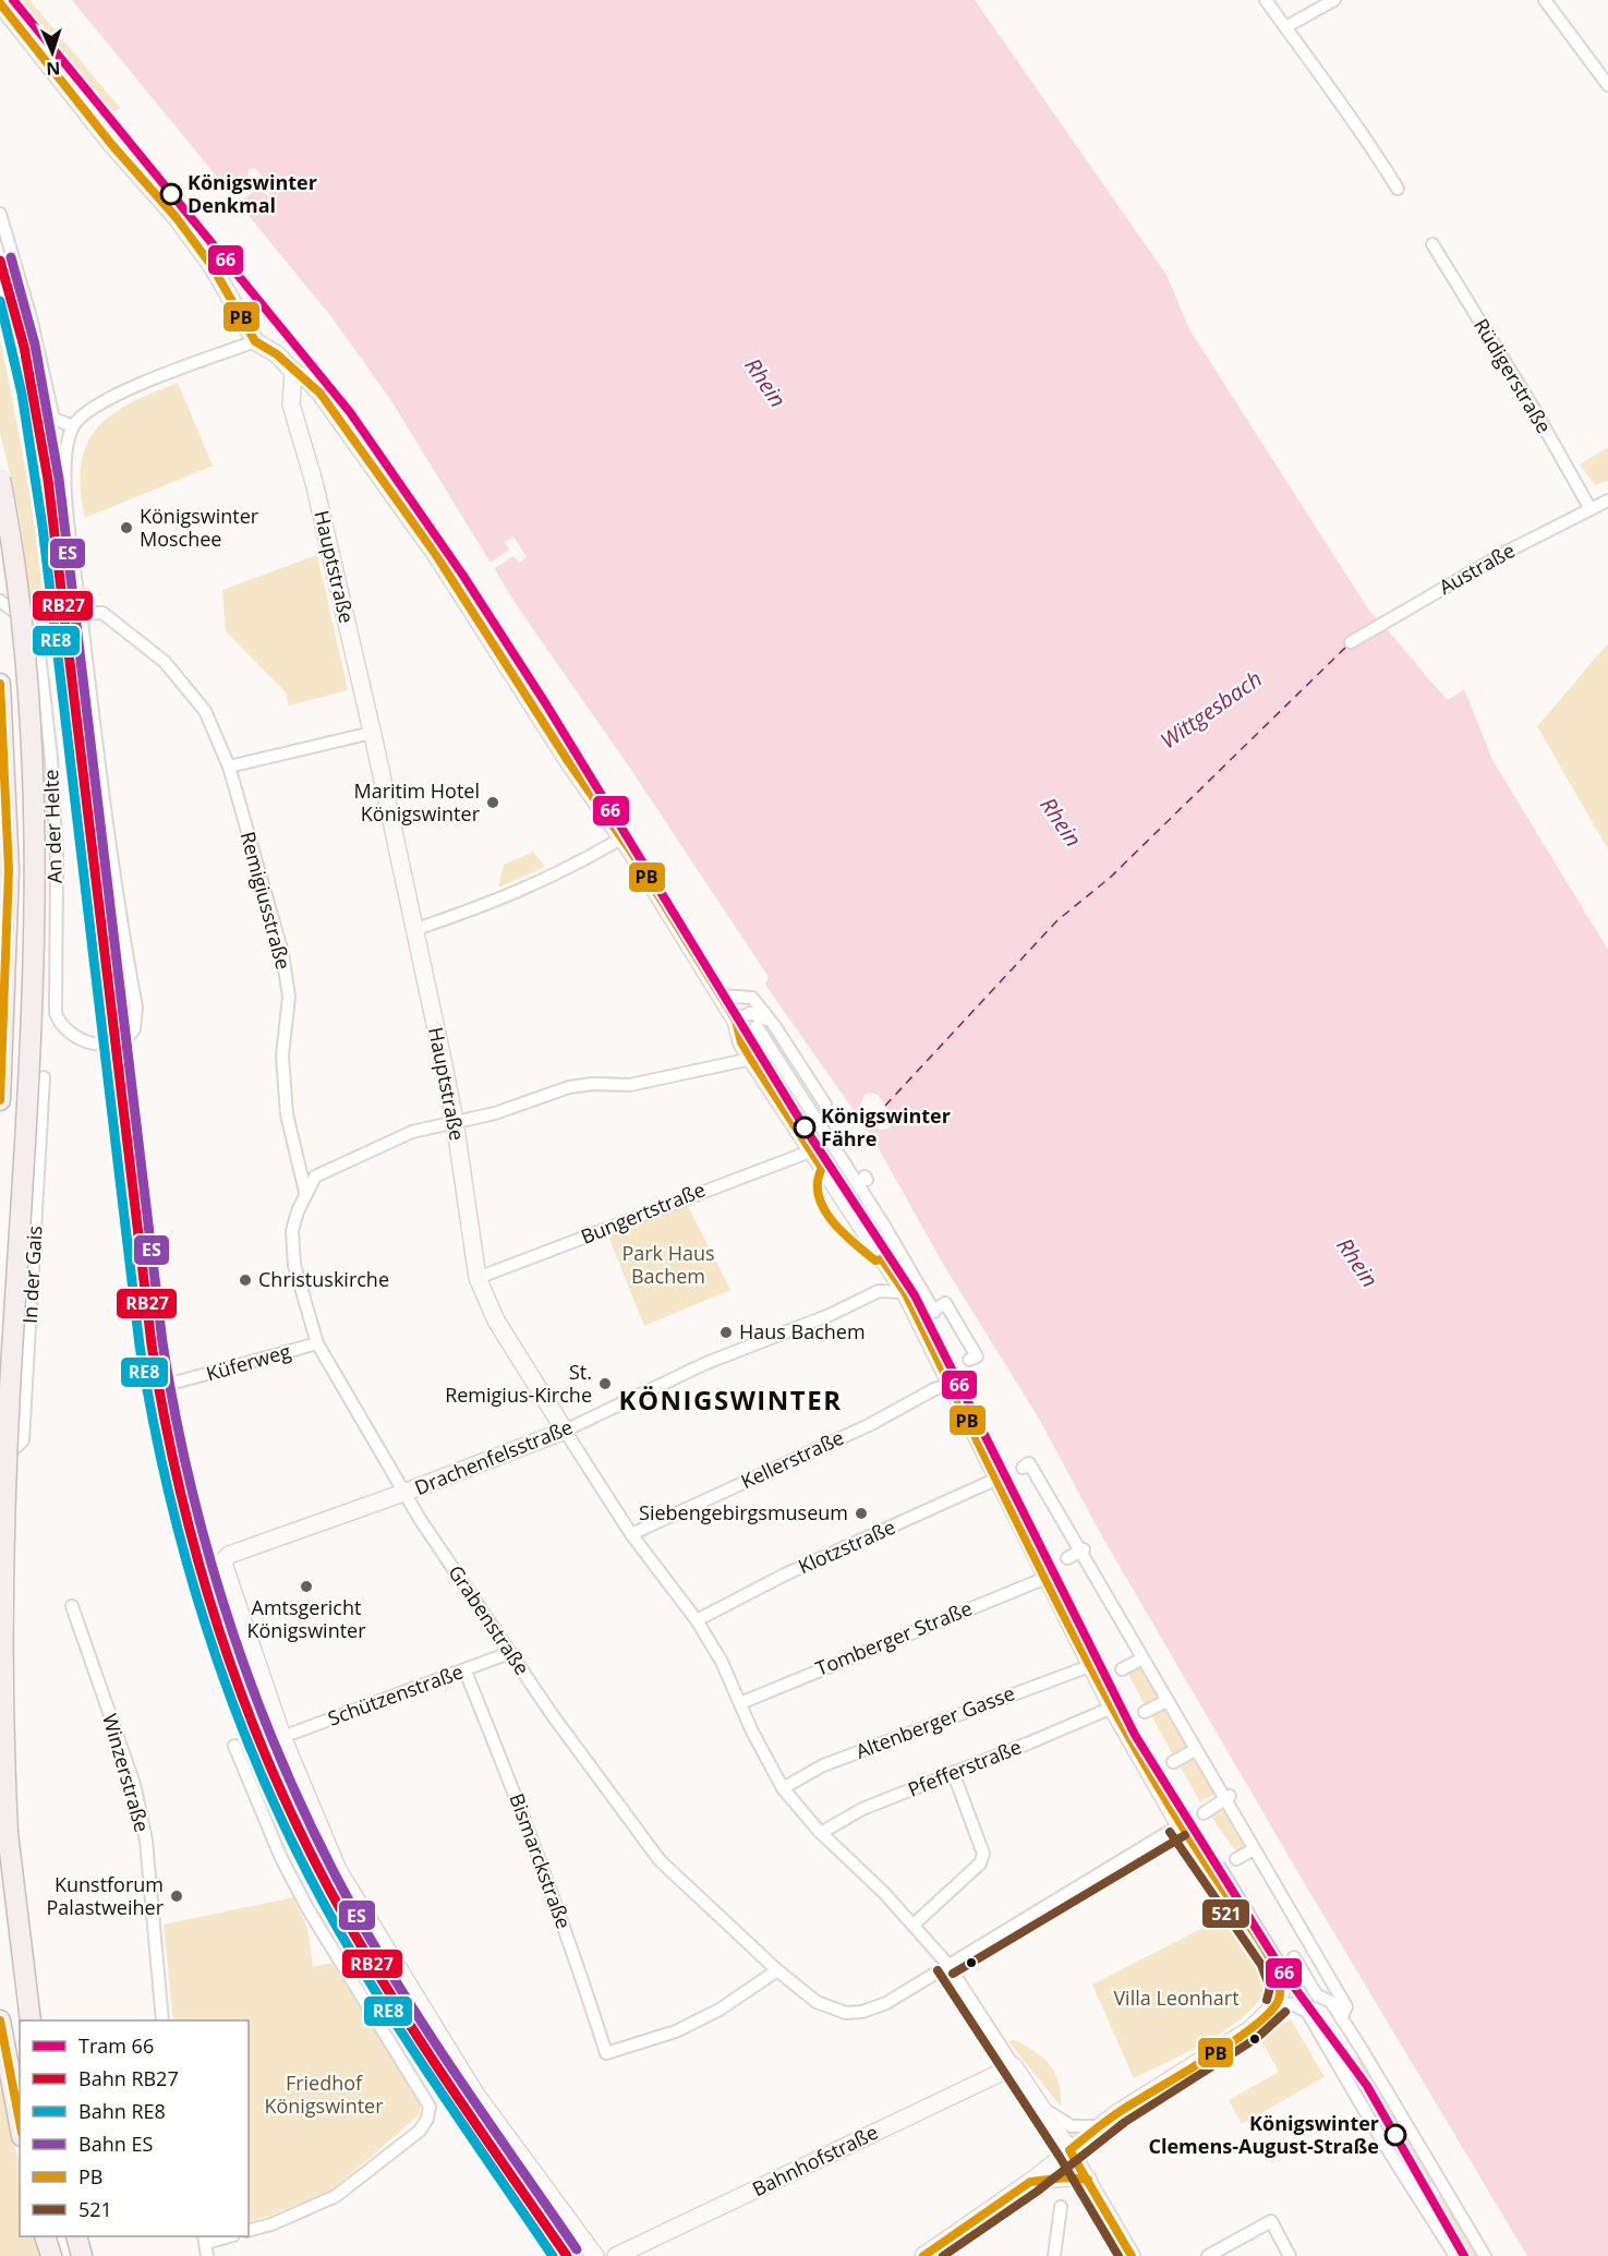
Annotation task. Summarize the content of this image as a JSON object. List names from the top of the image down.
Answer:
{
  "streets": {
    "street": [
      "Rüdigerstraße",
      "Hauptstraße",
      "Austraße",
      "An der Helte",
      "Remigiusstraße",
      "Bungertstraße",
      "In der Gais",
      "Küferweg",
      "Drachenfelsstraße",
      "Kellerstraße",
      "Klotzstraße",
      "Grabenstraße",
      "Tomberger Straße",
      "Schützenstraße",
      "Altenberger Gasse",
      "Pfefferstraße",
      "Winzerstraße",
      "Bismarckstraße",
      "Bahnhofstraße"
    ]
  },
  "crossings": [
    ["Rüdigerstraße", "Austraße"],
    ["Hauptstraße", "Bungertstraße"],
    ["Hauptstraße", "Drachenfelsstraße"],
    ["Hauptstraße", "Kellerstraße"],
    ["Hauptstraße", "Klotzstraße"],
    ["Hauptstraße", "Grabenstraße"],
    ["Hauptstraße", "Tomberger Straße"],
    ["Hauptstraße", "Altenberger Gasse"],
    ["Hauptstraße", "Pfefferstraße"],
    ["Hauptstraße", "Bahnhofstraße"],
    ["An der Helte", "Remigiusstraße"],
    ["Remigiusstraße", "Grabenstraße"],
    ["Küferweg", "Grabenstraße"],
    ["Drachenfelsstraße", "Grabenstraße"],
    ["Drachenfelsstraße", "Schützenstraße"],
    ["Grabenstraße", "Schützenstraße"],
    ["Grabenstraße", "Bismarckstraße"],
    ["Schützenstraße", "Bismarckstraße"]
  ],
  "districts": ["KÖNIGSWINTER"],
  "water": ["Rhein", "Wittgesbach"],
  "parks": ["Park Haus Bachem", "Villa Leonhart", "Friedhof Königswinter"],
  "places": [
    "Königswinter Denkmal",
    "Königswinter Moschee",
    "Maritim Hotel Königswinter",
    "Königswinter Fähre",
    "Christuskirche",
    "Haus Bachem",
    "St. Remigius-Kirche",
    "Siebengebirgsmuseum",
    "Amtsgericht Königswinter",
    "Kunstforum Palastweiher",
    "Königswinter Clemens-August-Straße"
  ],
  "lines": [
    "tram line 66",
    "transit line PB",
    "rail line ES",
    "rail line RB27",
    "rail line RE8",
    "transit line 521"
  ],
  "legend": [
    "Tram 66",
    "Bahn RB27",
    "Bahn RE8",
    "Bahn ES",
    "PB",
    "521"
  ],
  "north": "bottom"
}
